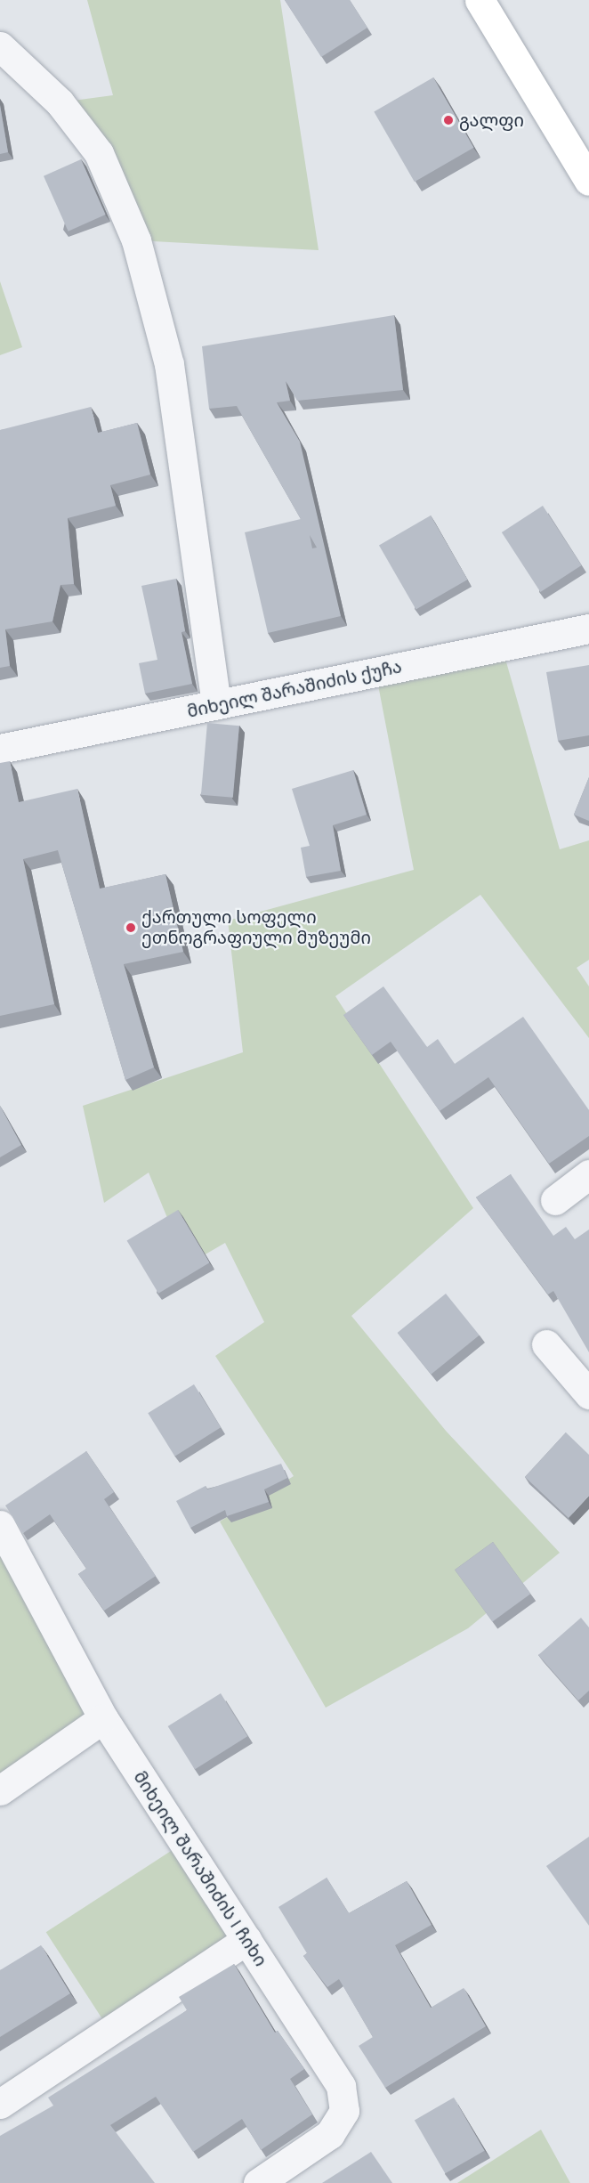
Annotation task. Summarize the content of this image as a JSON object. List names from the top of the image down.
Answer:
{
  "streets": {
    "street": ["მიხეილ შარაშიძის ქუჩა", "მიხეილ შარაშიძის I ჩიხი"]
  },
  "places": ["გალფი", "ქართული სოფელი ეთნოგრაფიული მუზეუმი"]
}
